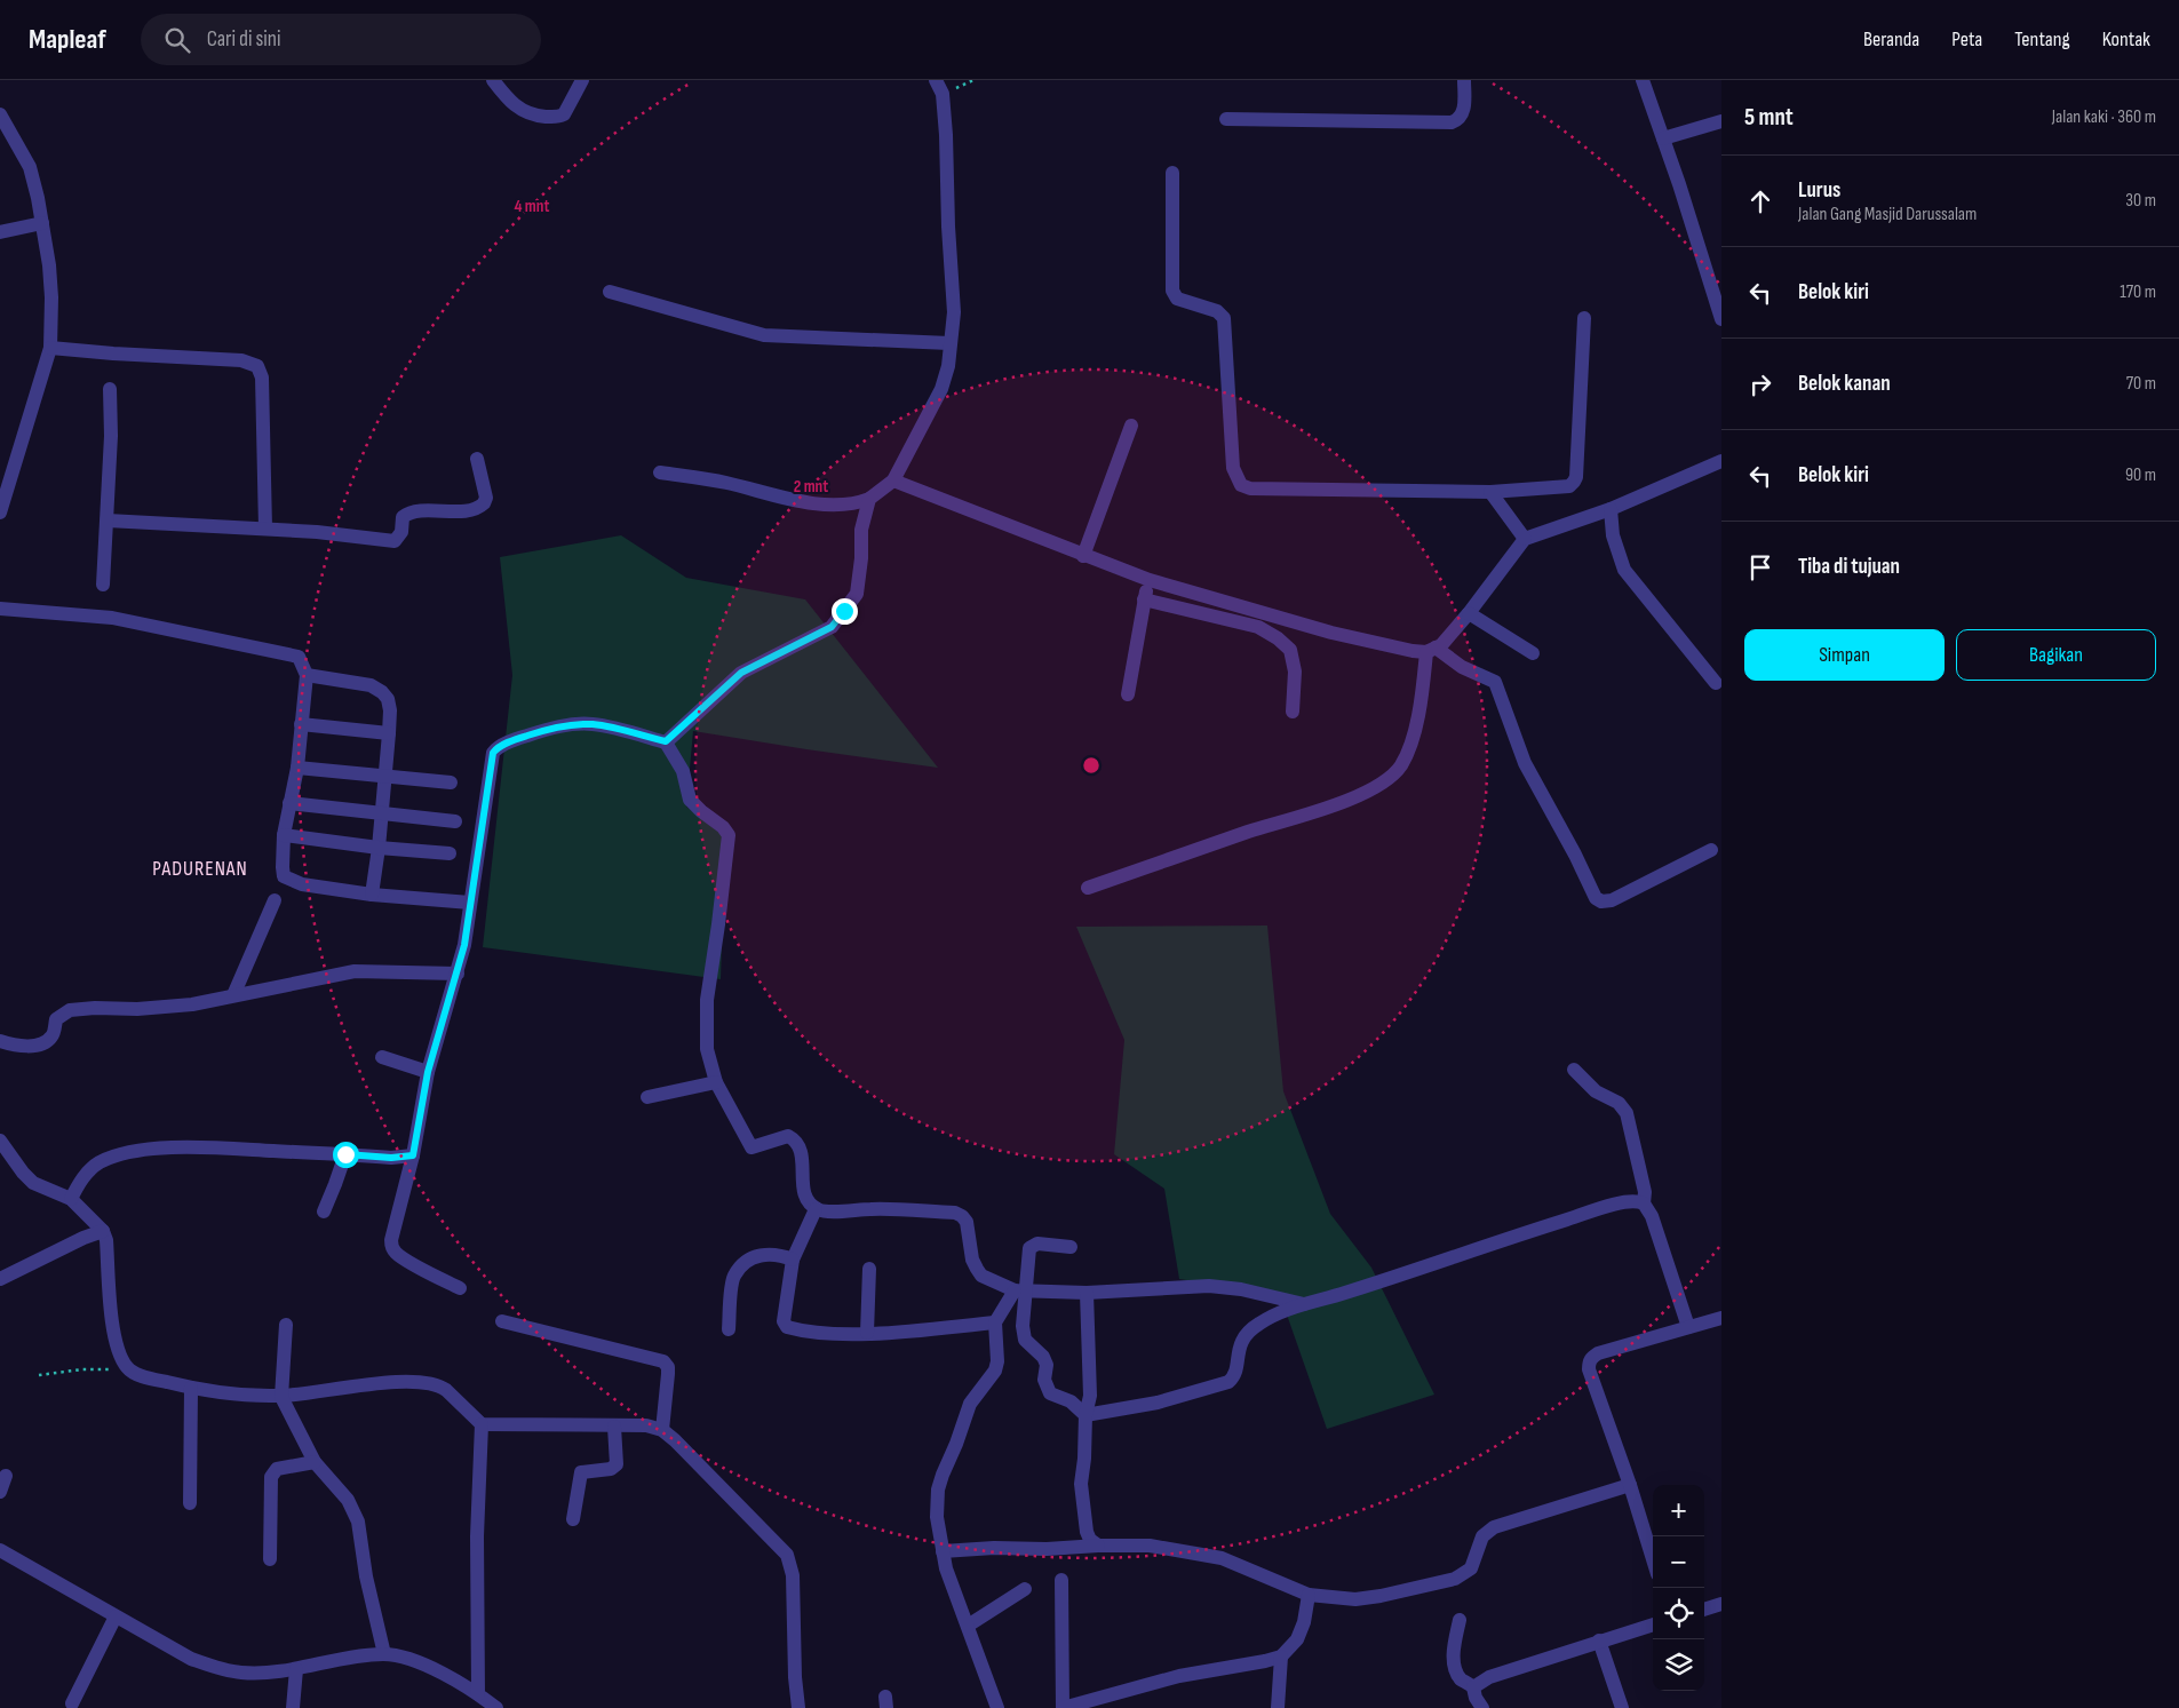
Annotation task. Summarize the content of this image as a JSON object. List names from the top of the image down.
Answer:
{
  "districts": ["PADURENAN"],
  "page": {
    "header": "Mapleaf",
    "search": "Cari di sini",
    "nav": [
      "Beranda",
      "Peta",
      "Tentang",
      "Kontak"
    ],
    "heading": ["5 mnt", "Jalan kaki · 360 m"],
    "list": [
      ["Lurus", "Jalan Gang Masjid Darussalam", "30 m"],
      ["Belok kiri", "170 m"],
      ["Belok kanan", "70 m"],
      ["Belok kiri", "90 m"],
      "Tiba di tujuan"
    ],
    "buttons": ["Simpan", "Bagikan"],
    "map_buttons": ["+", "−"]
  },
  "rings": ["4 mnt", "2 mnt"]
}
